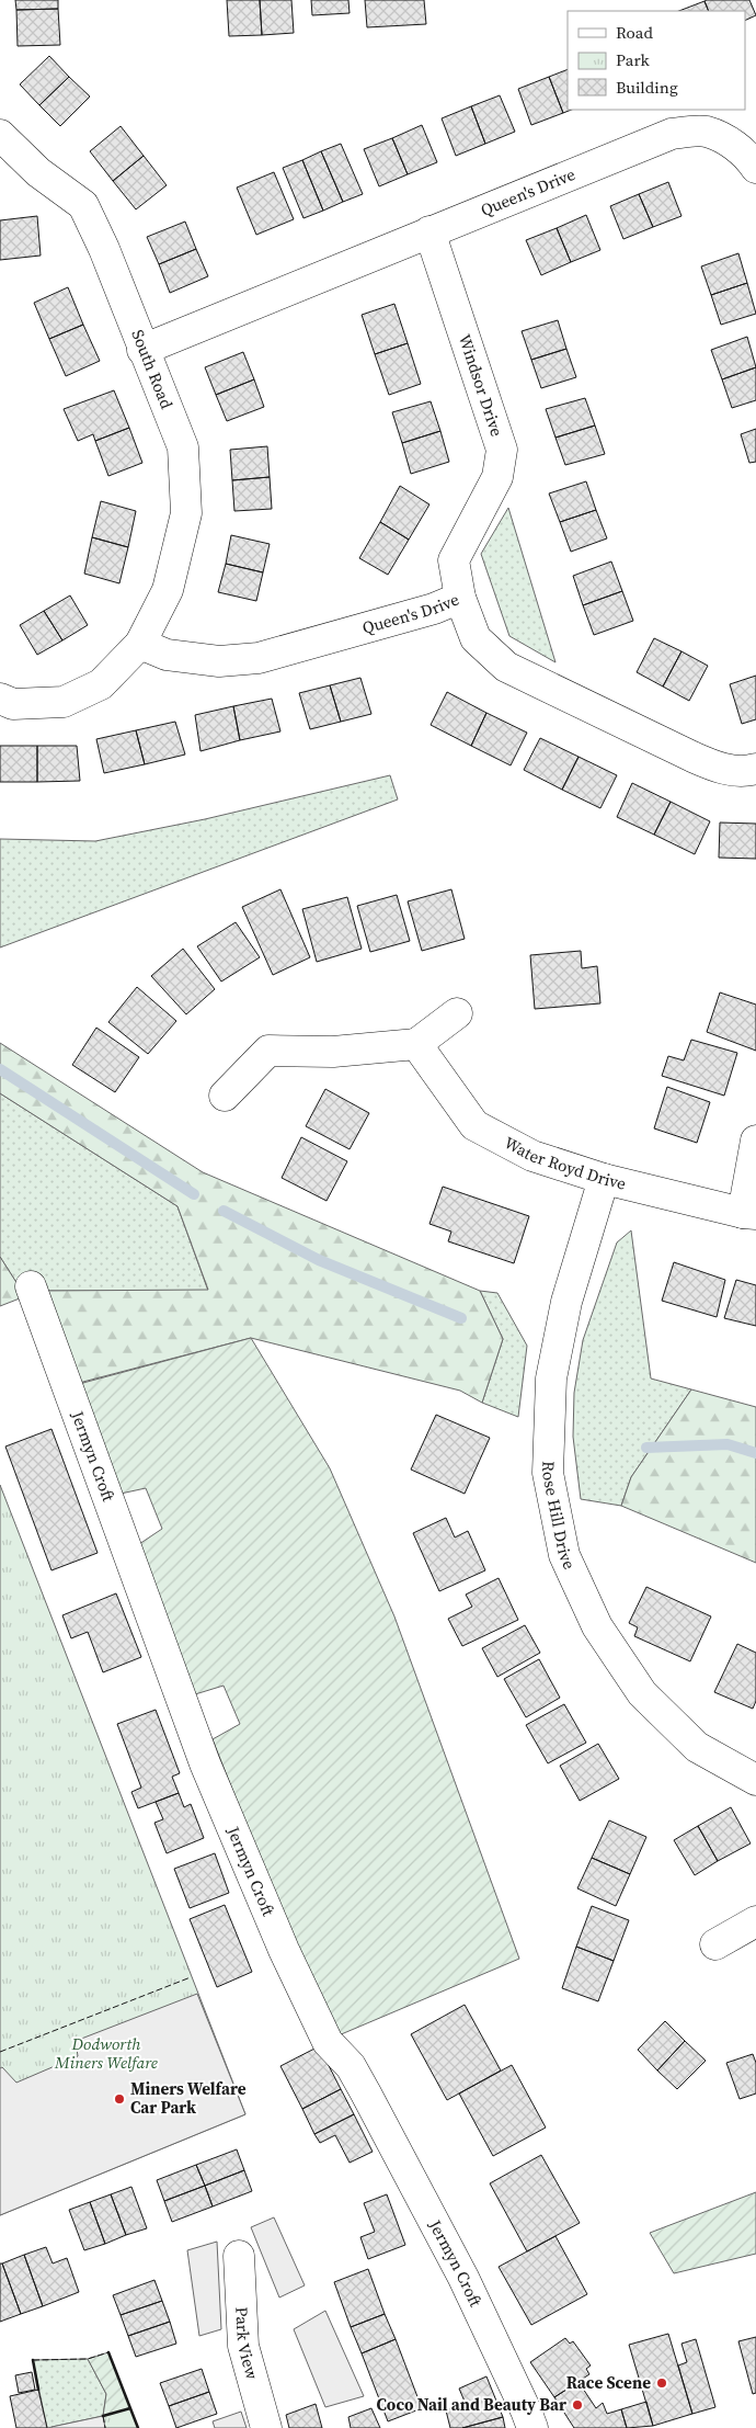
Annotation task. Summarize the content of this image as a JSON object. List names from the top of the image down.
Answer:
{
  "streets": {
    "street": [
      "Queen's Drive",
      "South Road",
      "Windsor Drive",
      "Water Royd Drive",
      "Jermyn Croft",
      "Rose Hill Drive",
      "Park View"
    ]
  },
  "crossings": [
    ["Queen's Drive", "South Road"],
    ["Queen's Drive", "Windsor Drive"],
    ["Water Royd Drive", "Rose Hill Drive"]
  ],
  "parks": ["Dodworth Miners Welfare"],
  "places": ["Miners Welfare Car Park", "Race Scene", "Coco Nail and Beauty Bar"],
  "legend": ["Road", "Park", "Building"]
}
